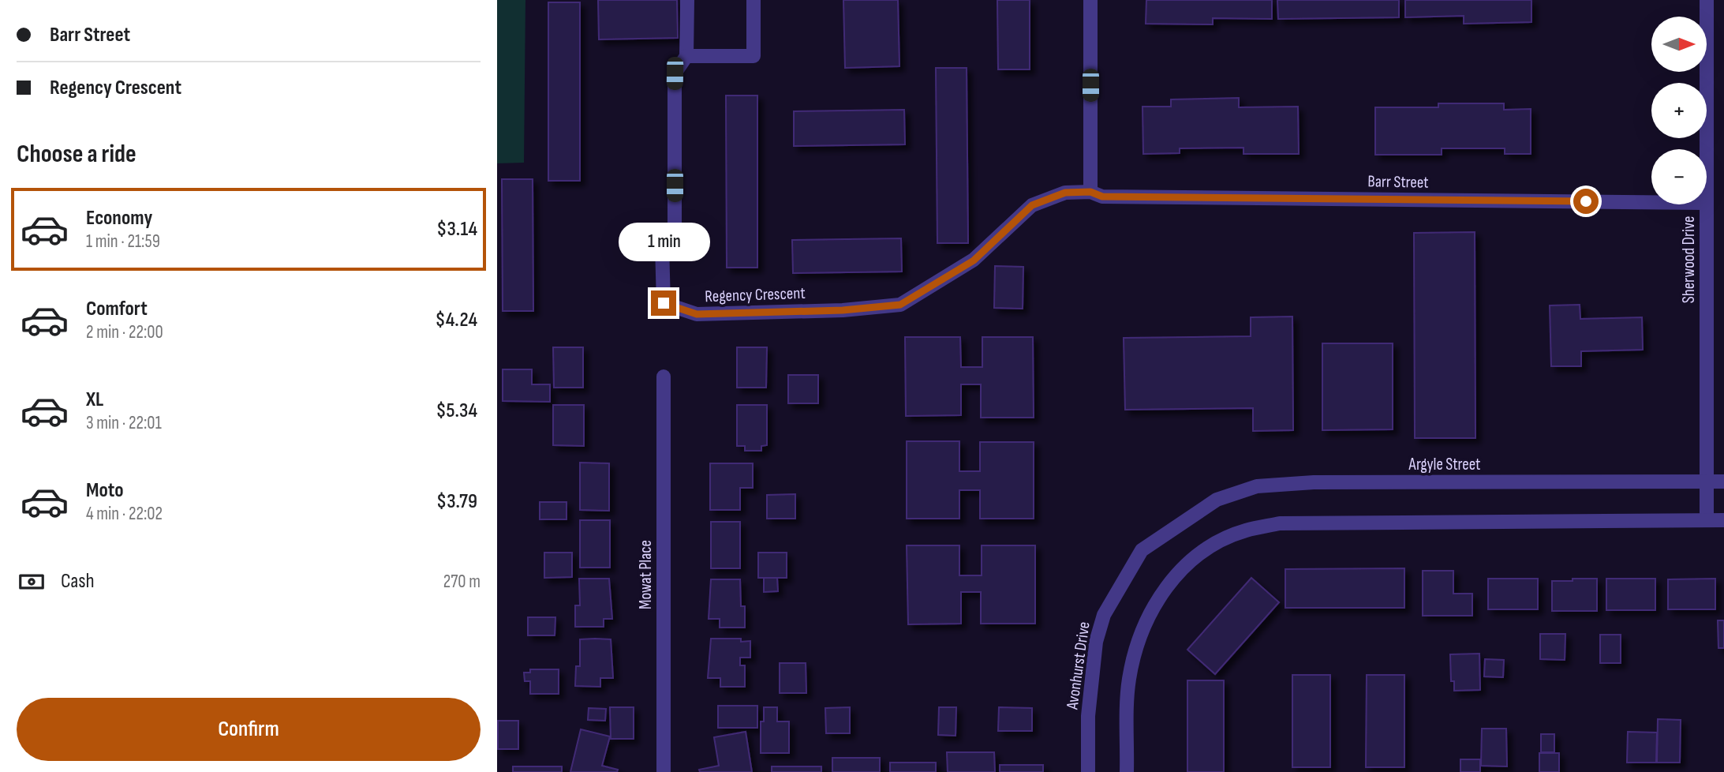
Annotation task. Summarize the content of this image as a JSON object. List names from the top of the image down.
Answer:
{
  "streets": {
    "street": [
      "Barr Street",
      "Sherwood Drive",
      "Regency Crescent",
      "Argyle Street",
      "Mowat Place",
      "Avonhurst Drive"
    ]
  },
  "crossings": [
    ["Barr Street", "Regency Crescent"],
    ["Sherwood Drive", "Argyle Street"],
    ["Argyle Street", "Avonhurst Drive"]
  ],
  "north": "right",
  "page": {
    "banner": ["Barr Street", "Regency Crescent"],
    "map_buttons": ["+", "−"],
    "heading": "Choose a ride",
    "list": [
      {
        "name": "Economy",
        "note": "1 min · 21:59",
        "value": "$3.14"
      },
      {
        "name": "Comfort",
        "note": "2 min · 22:00",
        "value": "$4.24"
      },
      {
        "name": "XL",
        "note": "3 min · 22:01",
        "value": "$5.34"
      },
      {
        "name": "Moto",
        "note": "4 min · 22:02",
        "value": "$3.79"
      }
    ],
    "bubble": "1 min",
    "pay": ["Cash", "270 m"],
    "buttons": "Confirm"
  }
}
